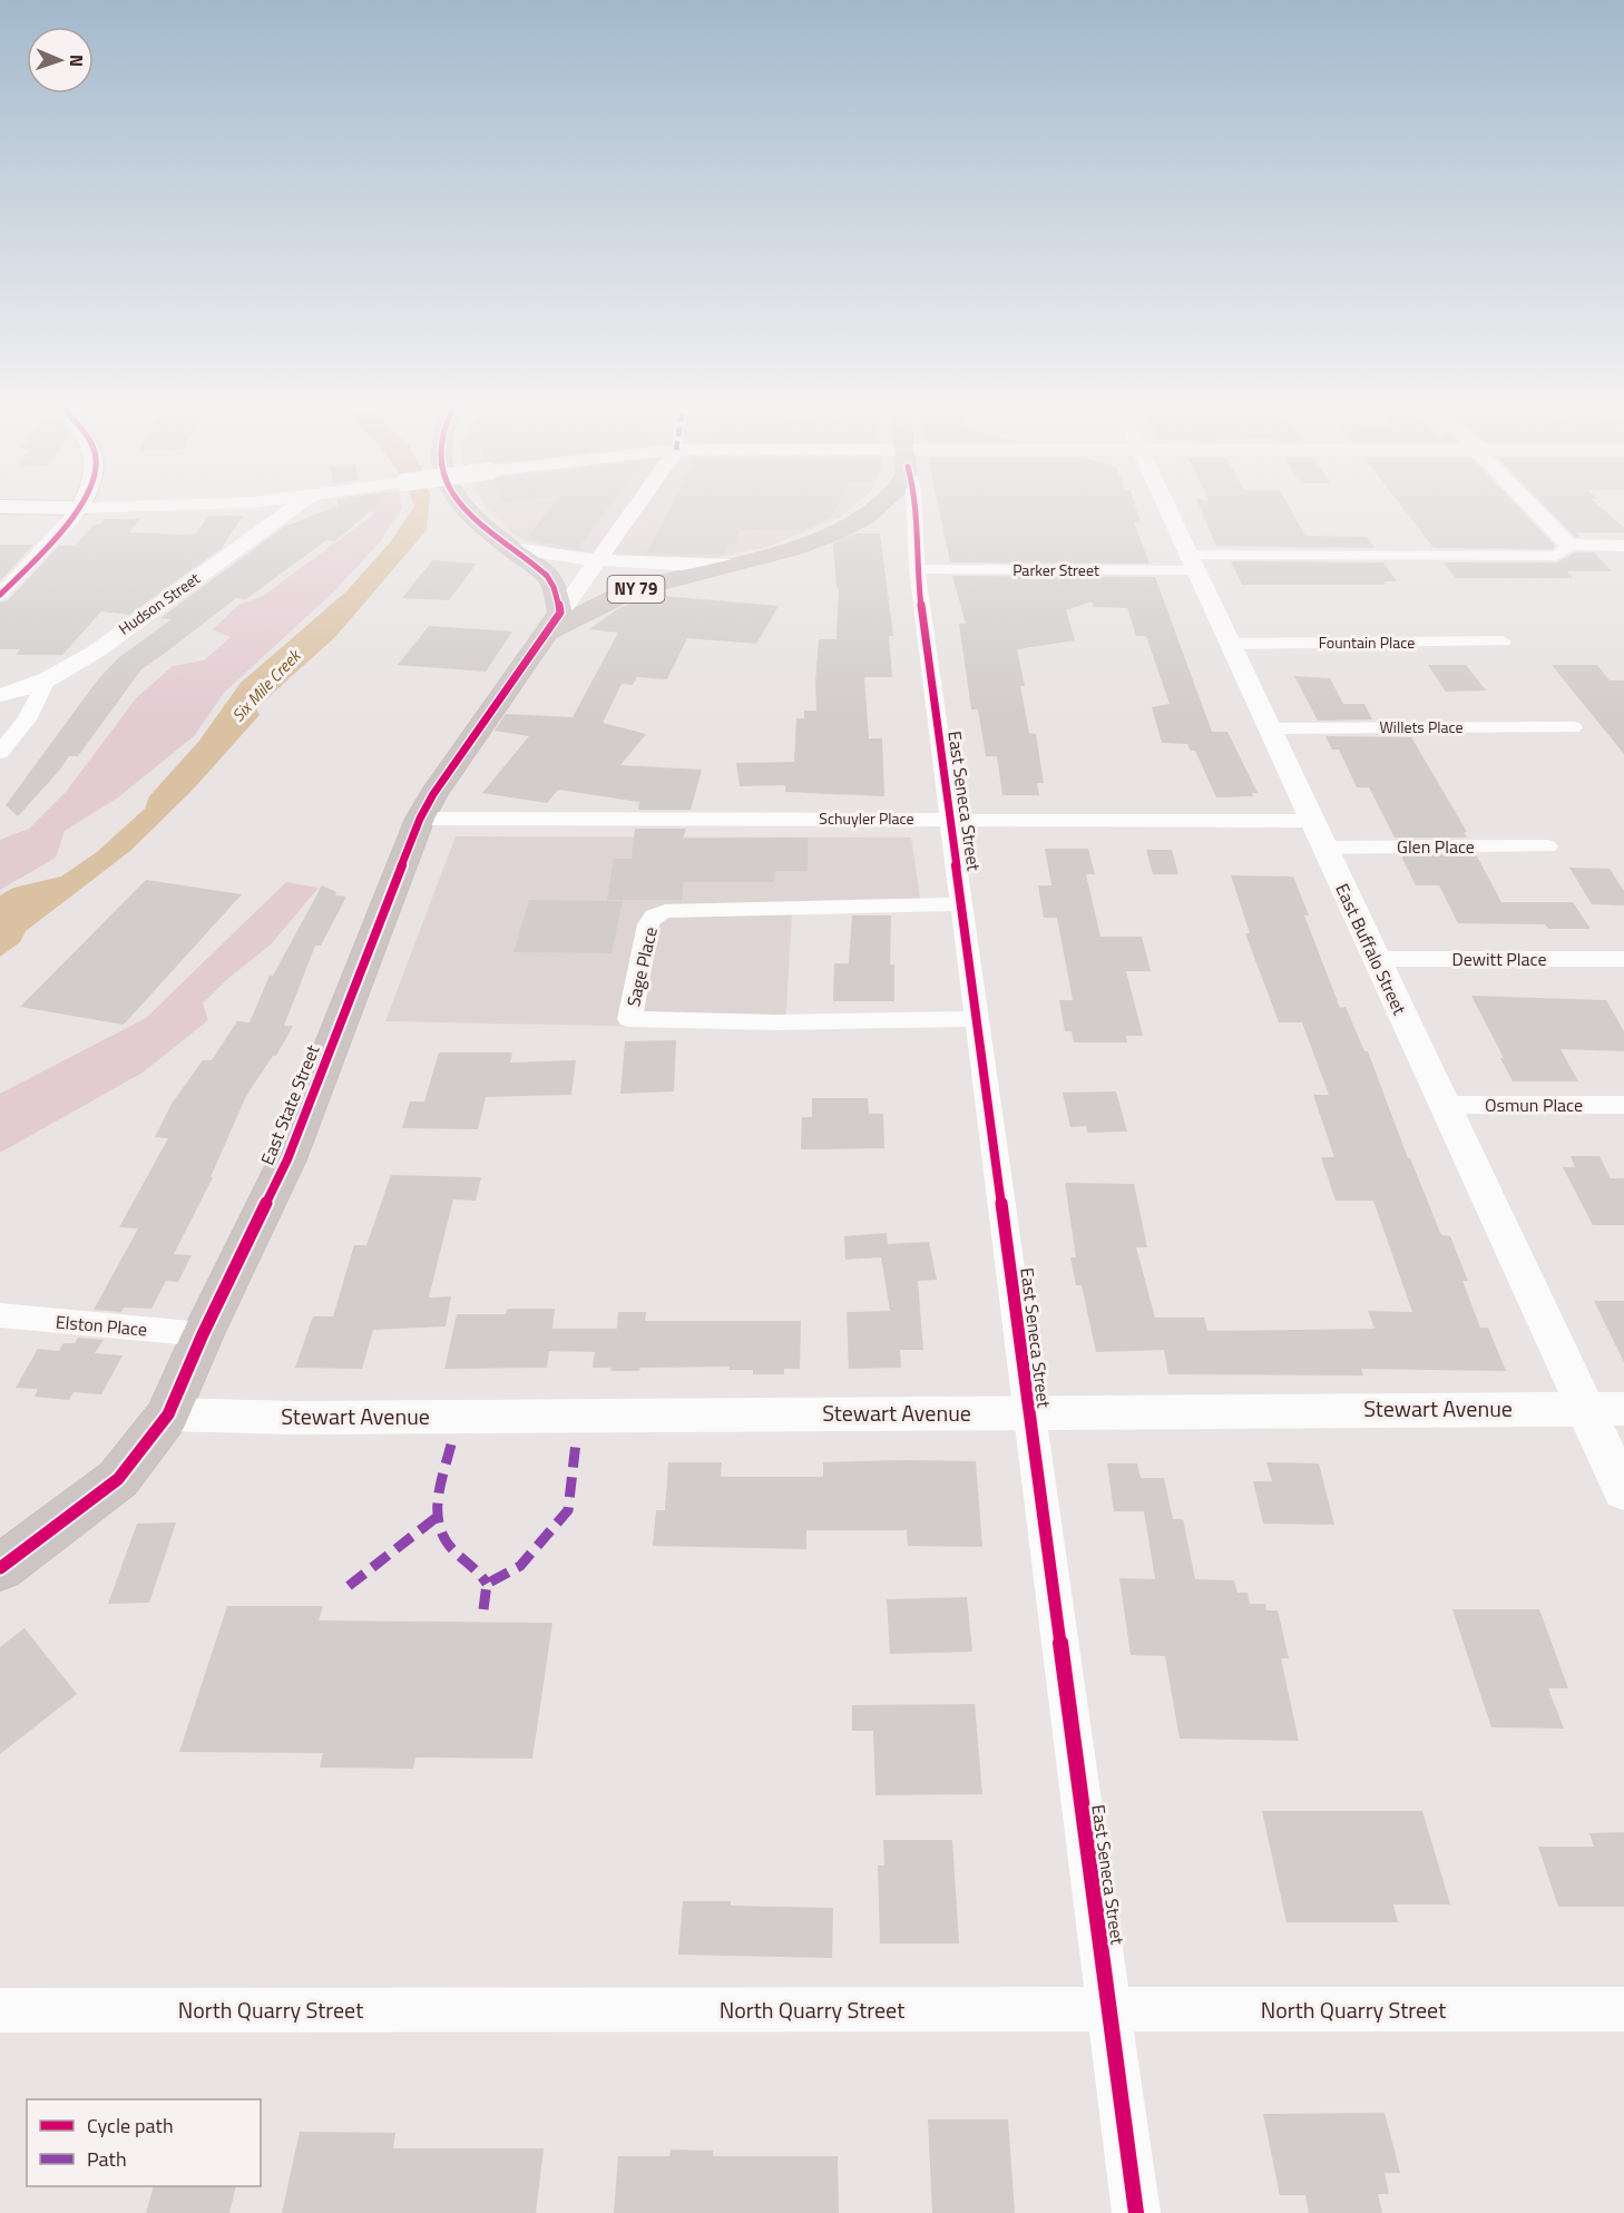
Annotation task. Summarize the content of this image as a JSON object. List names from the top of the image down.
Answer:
{
  "streets": {
    "highway": ["NY 79", "East State Street"],
    "street": [
      "Parker Street",
      "Hudson Street",
      "Fountain Place",
      "Willets Place",
      "East Seneca Street",
      "Schuyler Place",
      "Glen Place",
      "East Buffalo Street",
      "Dewitt Place",
      "Sage Place",
      "Osmun Place",
      "Elston Place",
      "Stewart Avenue",
      "North Quarry Street"
    ]
  },
  "crossings": [
    ["Parker Street", "East Seneca Street"],
    ["Parker Street", "East Buffalo Street"],
    ["NY 79", "East State Street"],
    ["Fountain Place", "East Buffalo Street"],
    ["Willets Place", "East Buffalo Street"],
    ["East Seneca Street", "Schuyler Place"],
    ["East Seneca Street", "Sage Place"],
    ["East Seneca Street", "Stewart Avenue"],
    ["East Seneca Street", "North Quarry Street"],
    ["Schuyler Place", "East Buffalo Street"],
    ["Schuyler Place", "East State Street"],
    ["Glen Place", "East Buffalo Street"],
    ["East Buffalo Street", "Dewitt Place"],
    ["East Buffalo Street", "Osmun Place"],
    ["East Buffalo Street", "Stewart Avenue"],
    ["East State Street", "Elston Place"],
    ["East State Street", "Stewart Avenue"]
  ],
  "water": ["Six Mile Creek"],
  "legend": ["Cycle path", "Path"],
  "north": "right"
}
